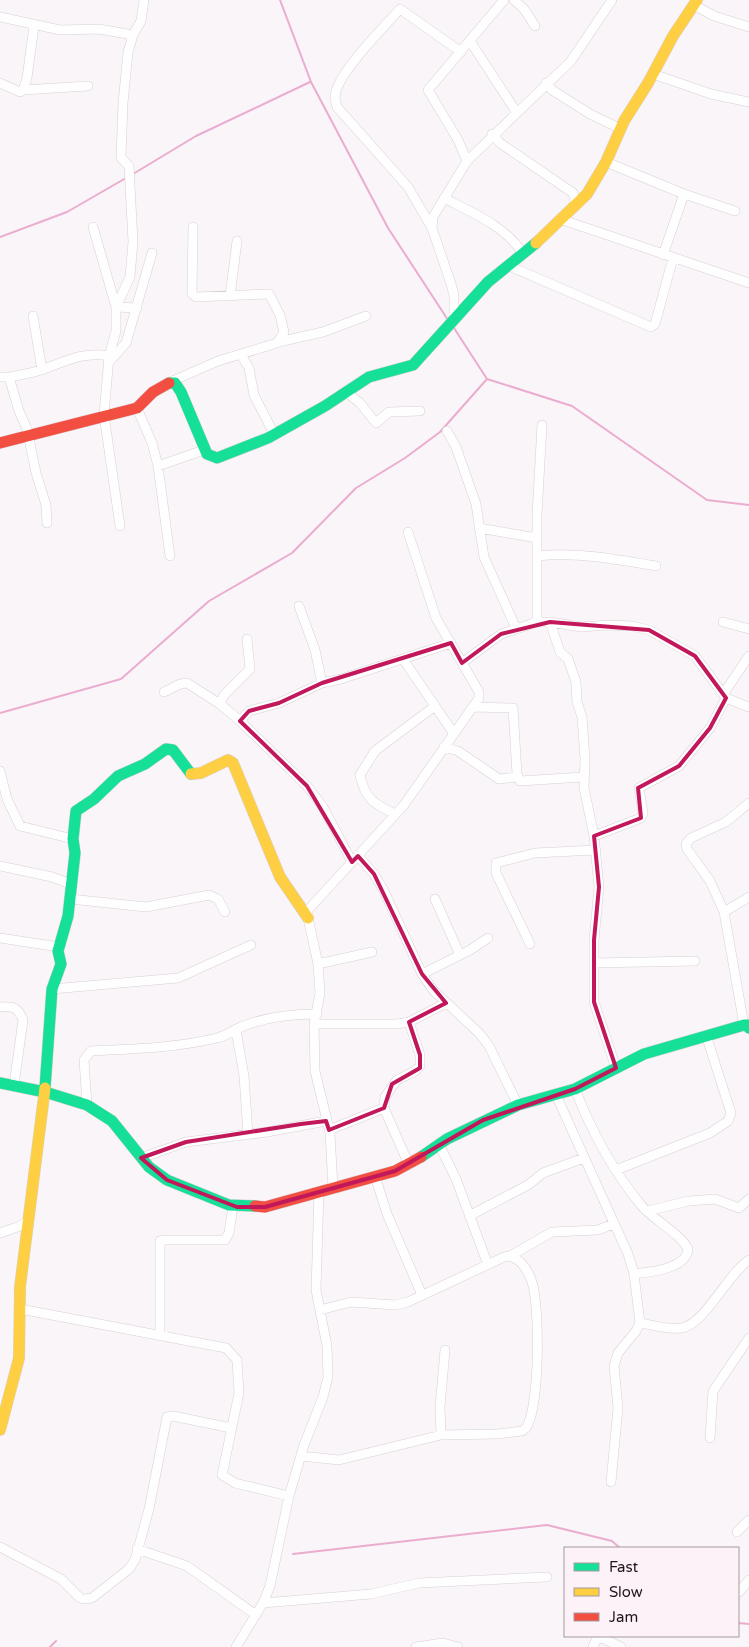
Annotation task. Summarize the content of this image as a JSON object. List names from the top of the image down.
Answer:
{
  "legend": ["Fast", "Slow", "Jam"]
}
